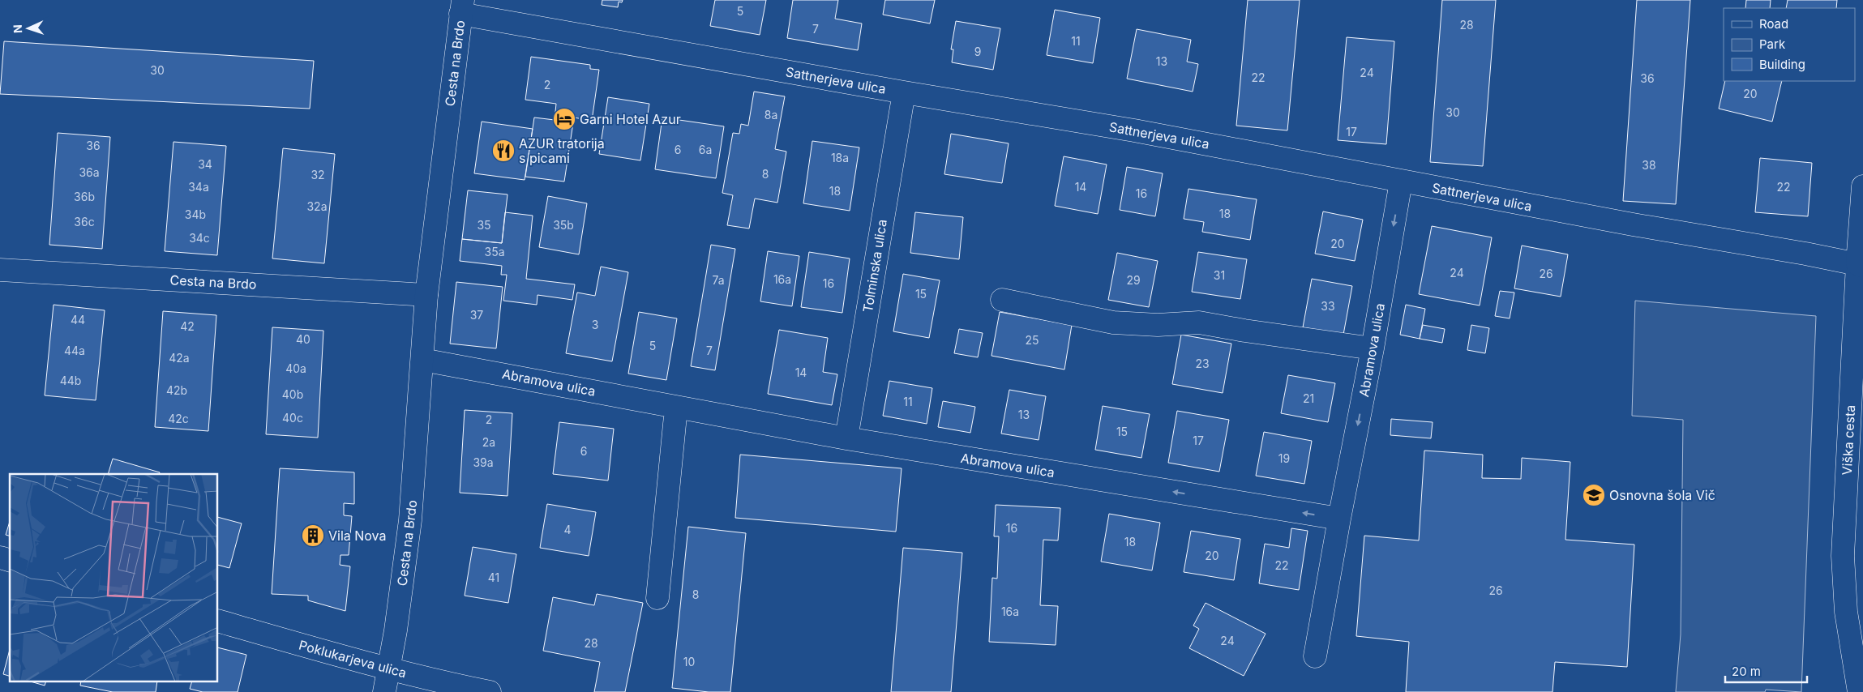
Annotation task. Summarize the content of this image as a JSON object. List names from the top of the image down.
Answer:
{
  "streets": {
    "street": [
      "Cesta na Brdo",
      "Sattnerjeva ulica",
      "Tolminska ulica",
      "Abramova ulica",
      "Viška cesta",
      "Poklukarjeva ulica"
    ]
  },
  "crossings": [
    ["Cesta na Brdo", "Sattnerjeva ulica"],
    ["Cesta na Brdo", "Abramova ulica"],
    ["Cesta na Brdo", "Poklukarjeva ulica"],
    ["Sattnerjeva ulica", "Tolminska ulica"],
    ["Sattnerjeva ulica", "Abramova ulica"],
    ["Sattnerjeva ulica", "Viška cesta"],
    ["Tolminska ulica", "Abramova ulica"]
  ],
  "places": {
    "hotel": ["Garni Hotel Azur"],
    "restaurant": ["AZUR tratorija s picami"],
    "school or university": ["Osnovna šola Vič"],
    "building": ["Vila Nova"]
  },
  "house_numbers": [
    "5",
    "28",
    "7",
    "11",
    "9",
    "13",
    "30",
    "24",
    "22",
    "36",
    "2",
    "20",
    "30",
    "8a",
    "17",
    "36",
    "6",
    "6a",
    "18a",
    "34",
    "38",
    "36a",
    "8",
    "32",
    "34a",
    "14",
    "22",
    "18",
    "16",
    "36b",
    "32a",
    "18",
    "34b",
    "36c",
    "35",
    "35b",
    "34c",
    "20",
    "35a",
    "24",
    "26",
    "31",
    "16a",
    "7a",
    "29",
    "16",
    "15",
    "33",
    "37",
    "44",
    "3",
    "42",
    "40",
    "25",
    "5",
    "44a",
    "7",
    "42a",
    "23",
    "40a",
    "14",
    "44b",
    "42b",
    "40b",
    "21",
    "11",
    "13",
    "40c",
    "42c",
    "2",
    "15",
    "17",
    "2a",
    "6",
    "19",
    "39a",
    "16",
    "4",
    "18",
    "20",
    "22",
    "41",
    "26",
    "8",
    "16a",
    "24",
    "28",
    "10"
  ],
  "legend": ["Road", "Park", "Building"],
  "scale_bar": "20 m",
  "north": "left"
}
